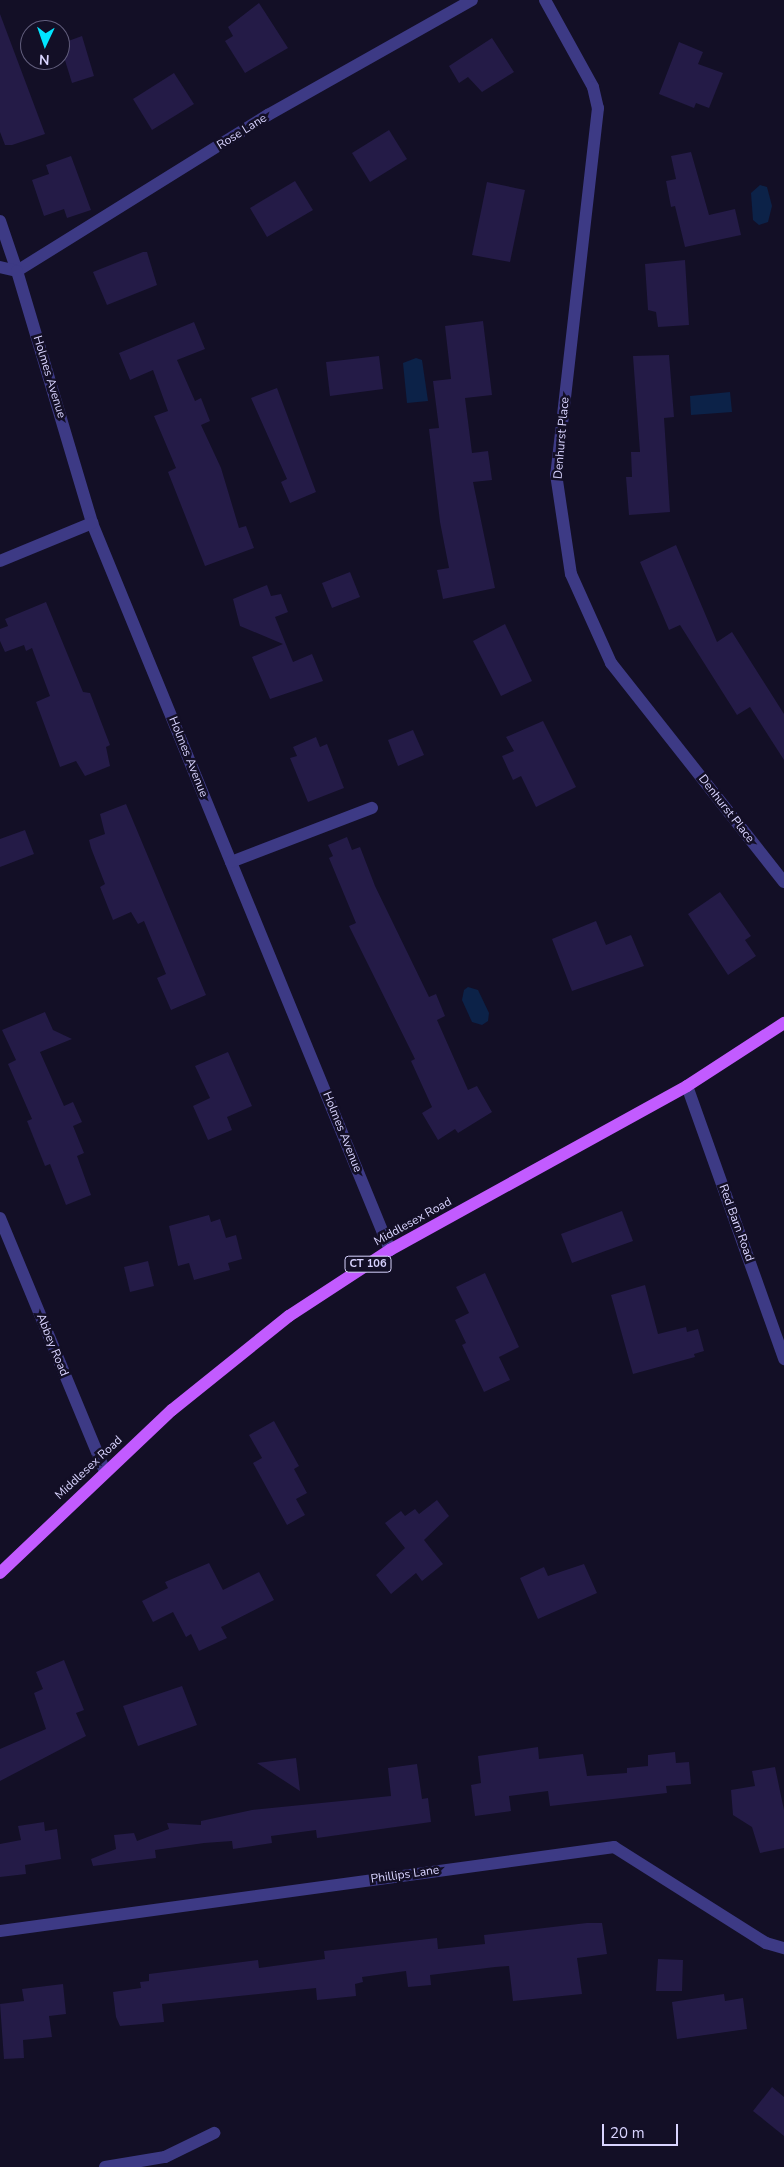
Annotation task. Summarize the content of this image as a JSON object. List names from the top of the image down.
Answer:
{
  "streets": {
    "main road": ["Middlesex Road", "CT 106"],
    "street": [
      "Rose Lane",
      "Holmes Avenue",
      "Denhurst Place",
      "Red Barn Road",
      "Abbey Road",
      "Phillips Lane"
    ]
  },
  "crossings": [
    ["Rose Lane", "Holmes Avenue"],
    ["Holmes Avenue", "Middlesex Road"],
    ["Middlesex Road", "Red Barn Road"],
    ["Middlesex Road", "Abbey Road"]
  ],
  "scale_bar": "20 m",
  "north": "bottom"
}
